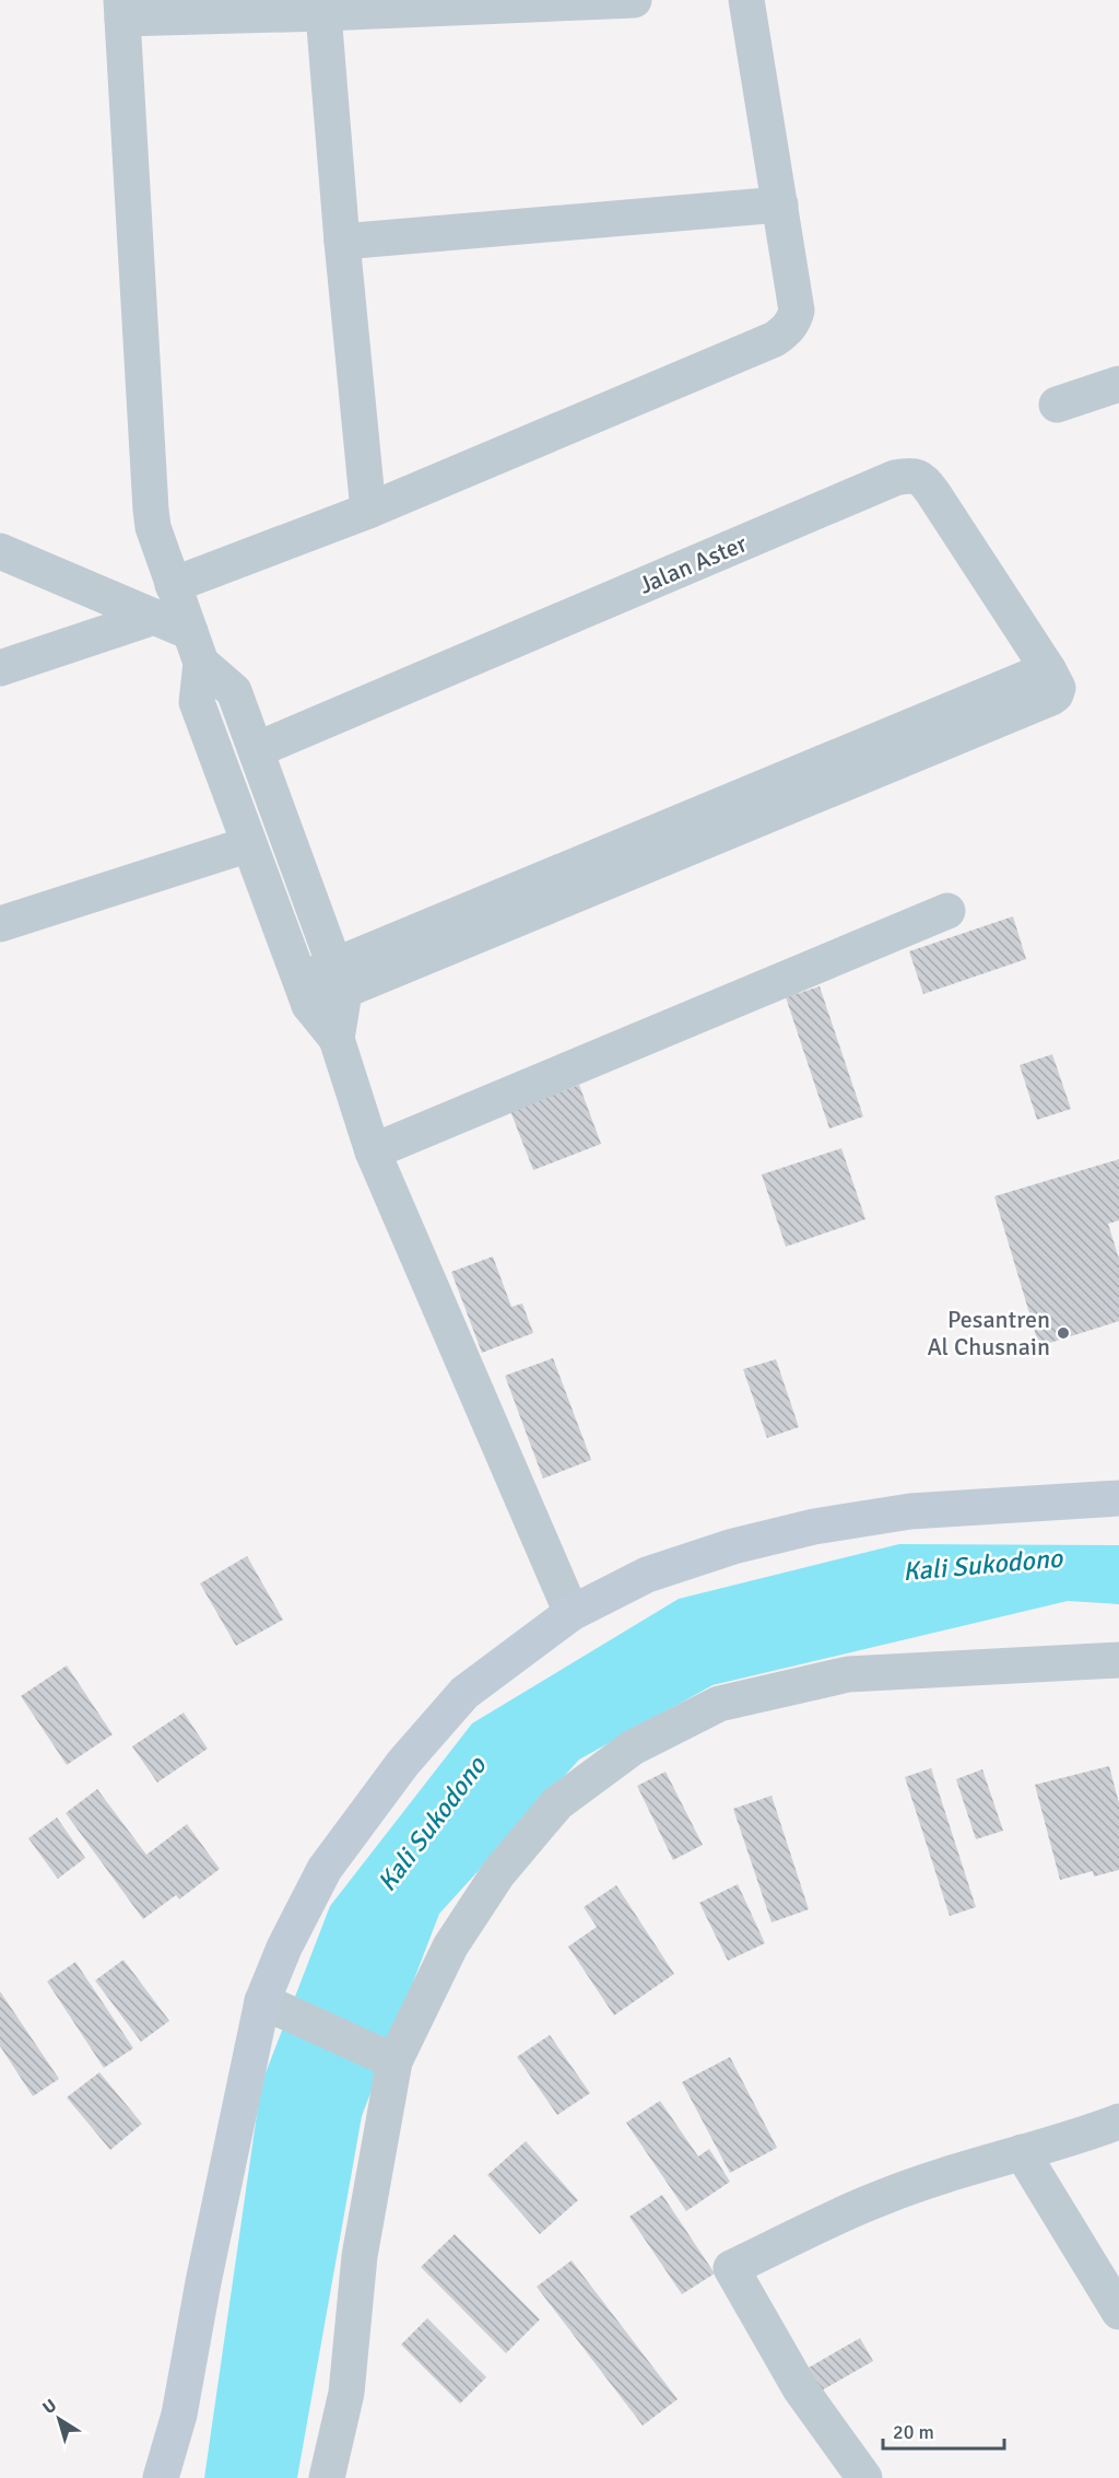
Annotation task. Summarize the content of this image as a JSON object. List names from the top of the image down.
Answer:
{
  "streets": {
    "street": ["Jalan Aster"]
  },
  "water": ["Kali Sukodono"],
  "places": ["Pesantren Al Chusnain"],
  "scale_bar": "20 m",
  "north": "top left"
}
